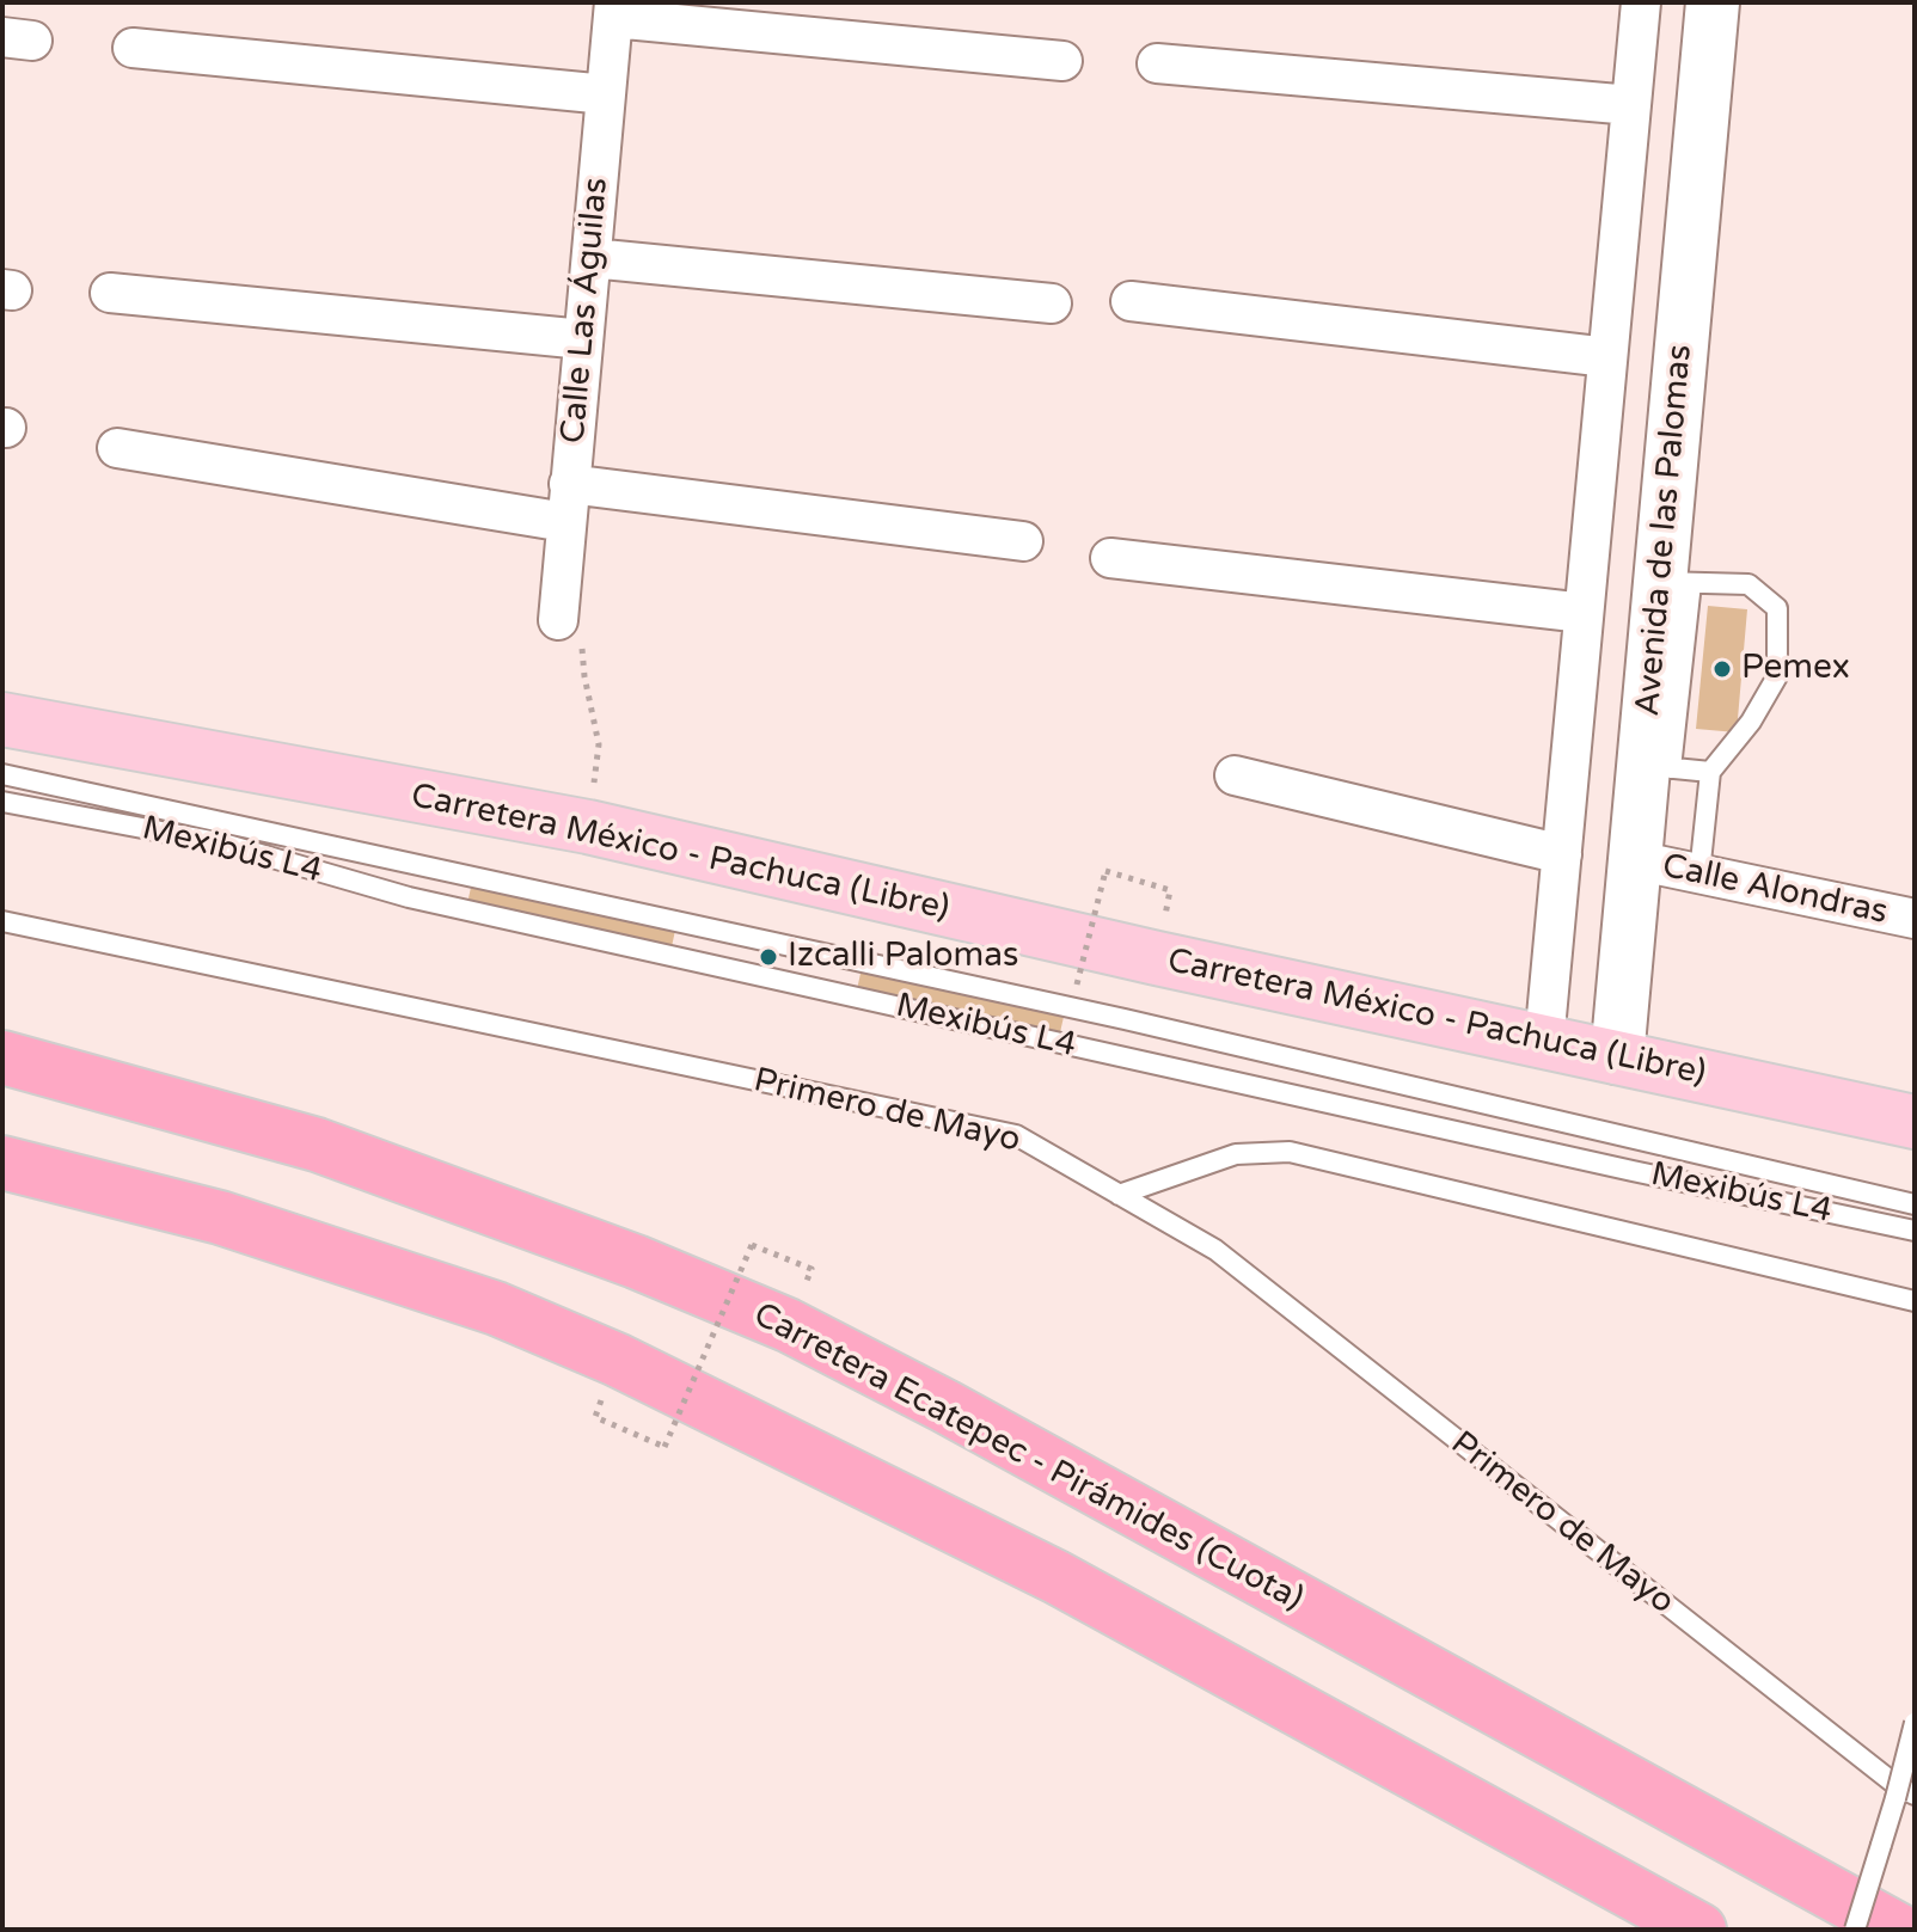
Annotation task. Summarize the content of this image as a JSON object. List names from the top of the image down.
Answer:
{
  "streets": {
    "highway": ["Carretera Ecatepec - Pirámides (Cuota)"],
    "main road": ["Avenida de las Palomas", "Carretera México - Pachuca (Libre)"],
    "street": ["Calle Las Águilas", "Calle Alondras"],
    "lane": ["Mexibús L4", "Primero de Mayo"]
  },
  "crossings": [
    ["Avenida de las Palomas", "Carretera México - Pachuca (Libre)"],
    ["Avenida de las Palomas", "Calle Alondras"]
  ],
  "places": ["Pemex", "Izcalli Palomas"]
}
